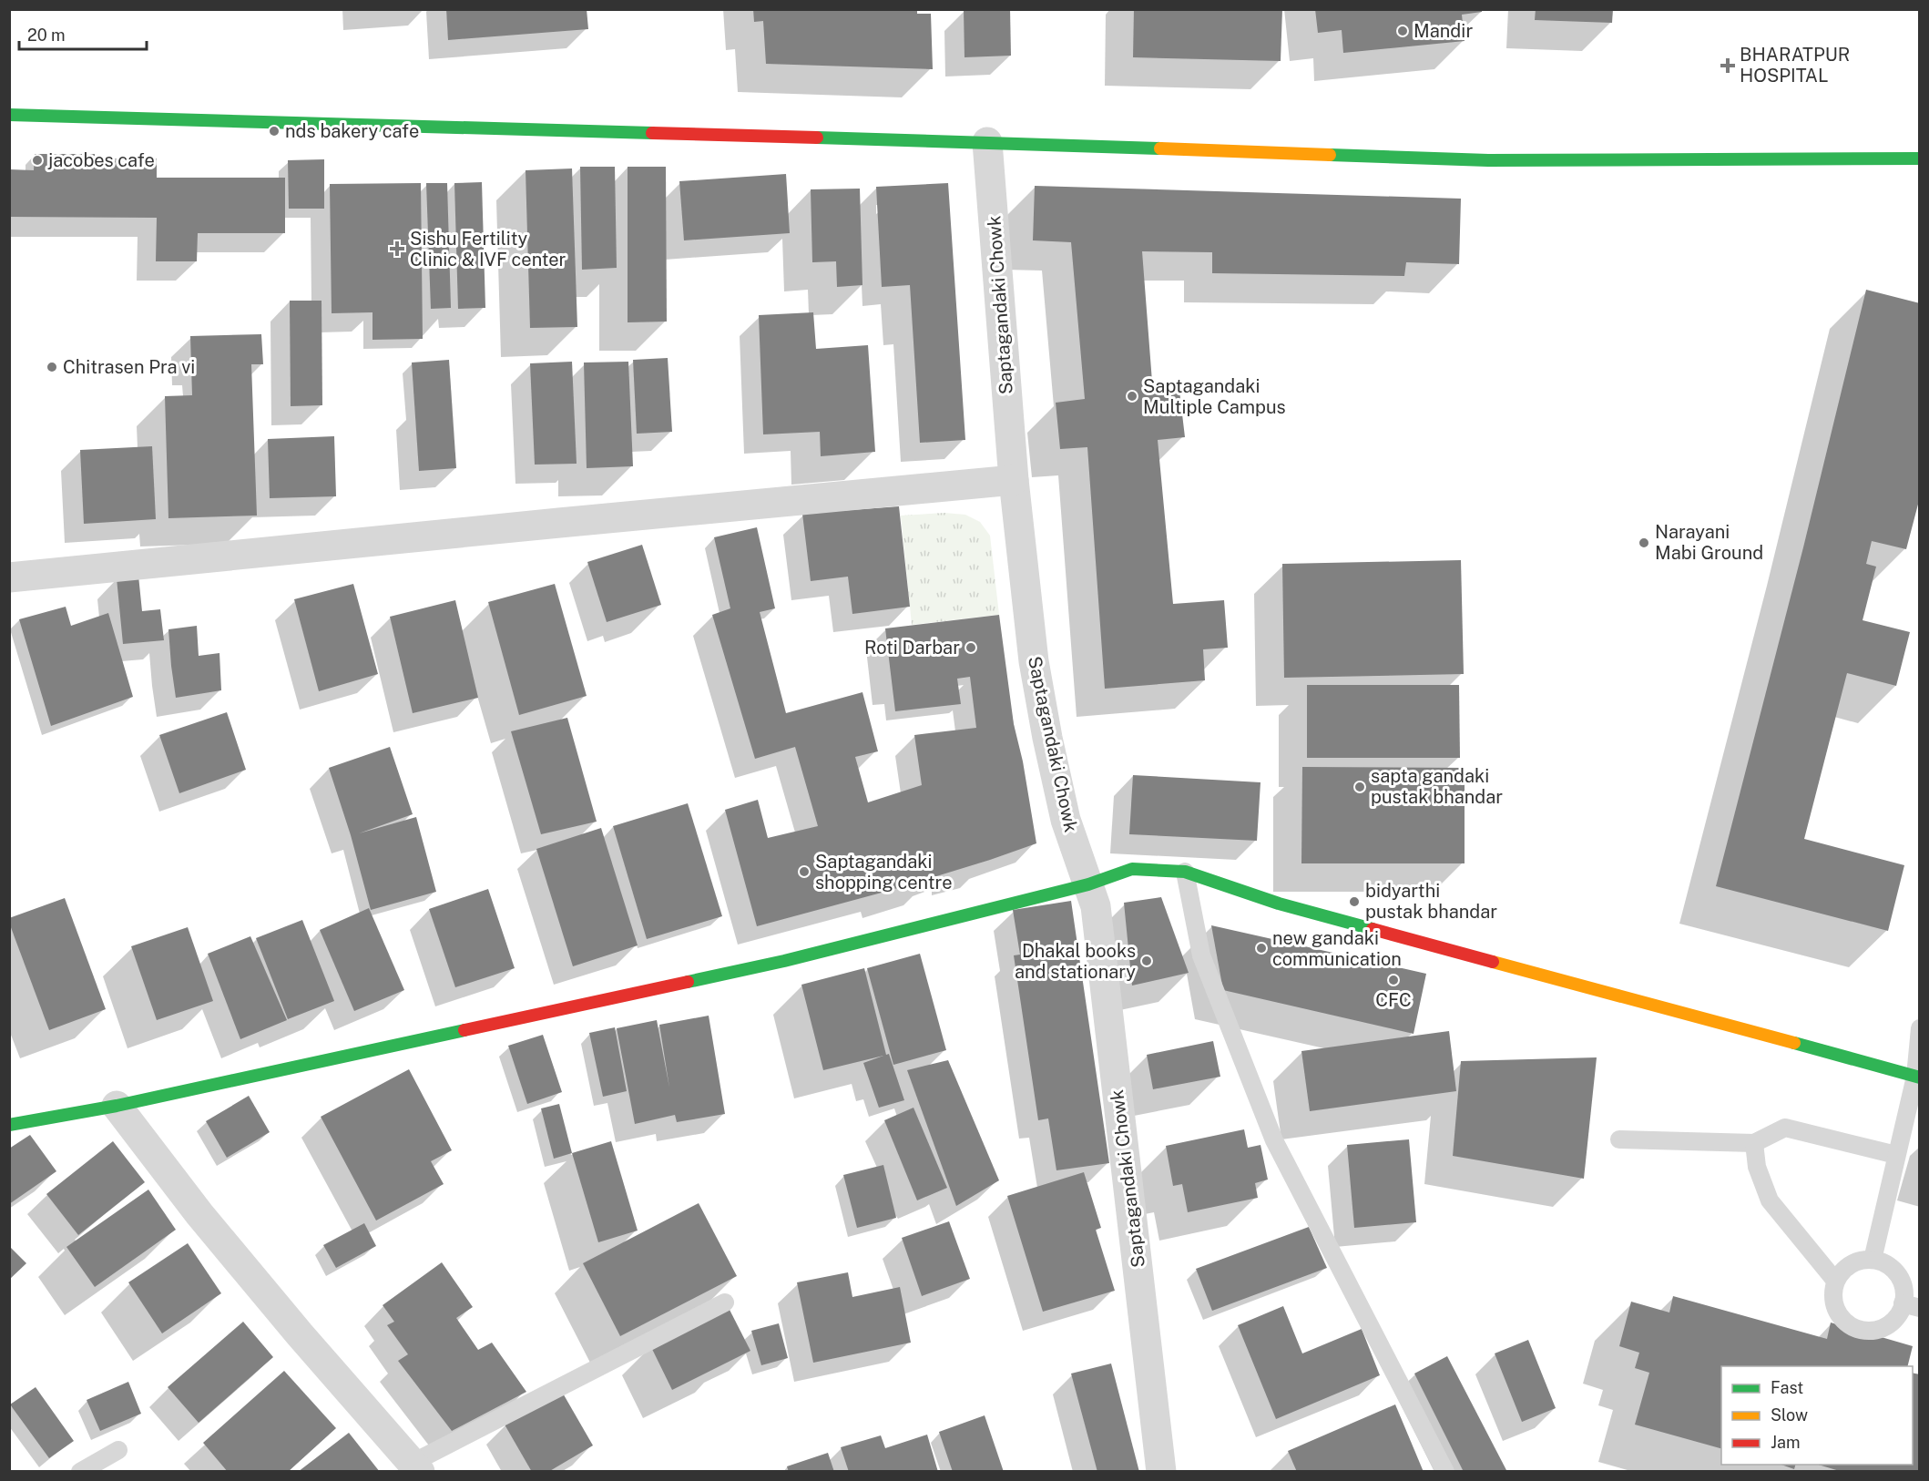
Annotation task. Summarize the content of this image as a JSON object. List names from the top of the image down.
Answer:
{
  "streets": {
    "street": ["Saptagandaki Chowk"]
  },
  "places": {
    "other": [
      "Mandir",
      "nds bakery cafe",
      "jacobes cafe",
      "Chitrasen Pra vi",
      "Saptagandaki Multiple Campus",
      "Narayani Mabi Ground",
      "Roti Darbar",
      "sapta gandaki pustak bhandar",
      "Saptagandaki shopping centre",
      "bidyarthi pustak bhandar",
      "new gandaki communication",
      "Dhakal books and stationary",
      "CFC"
    ],
    "health": ["BHARATPUR HOSPITAL", "Sishu Fertility Clinic & IVF center"]
  },
  "legend": ["Fast", "Slow", "Jam"],
  "scale_bar": "20 m"
}
